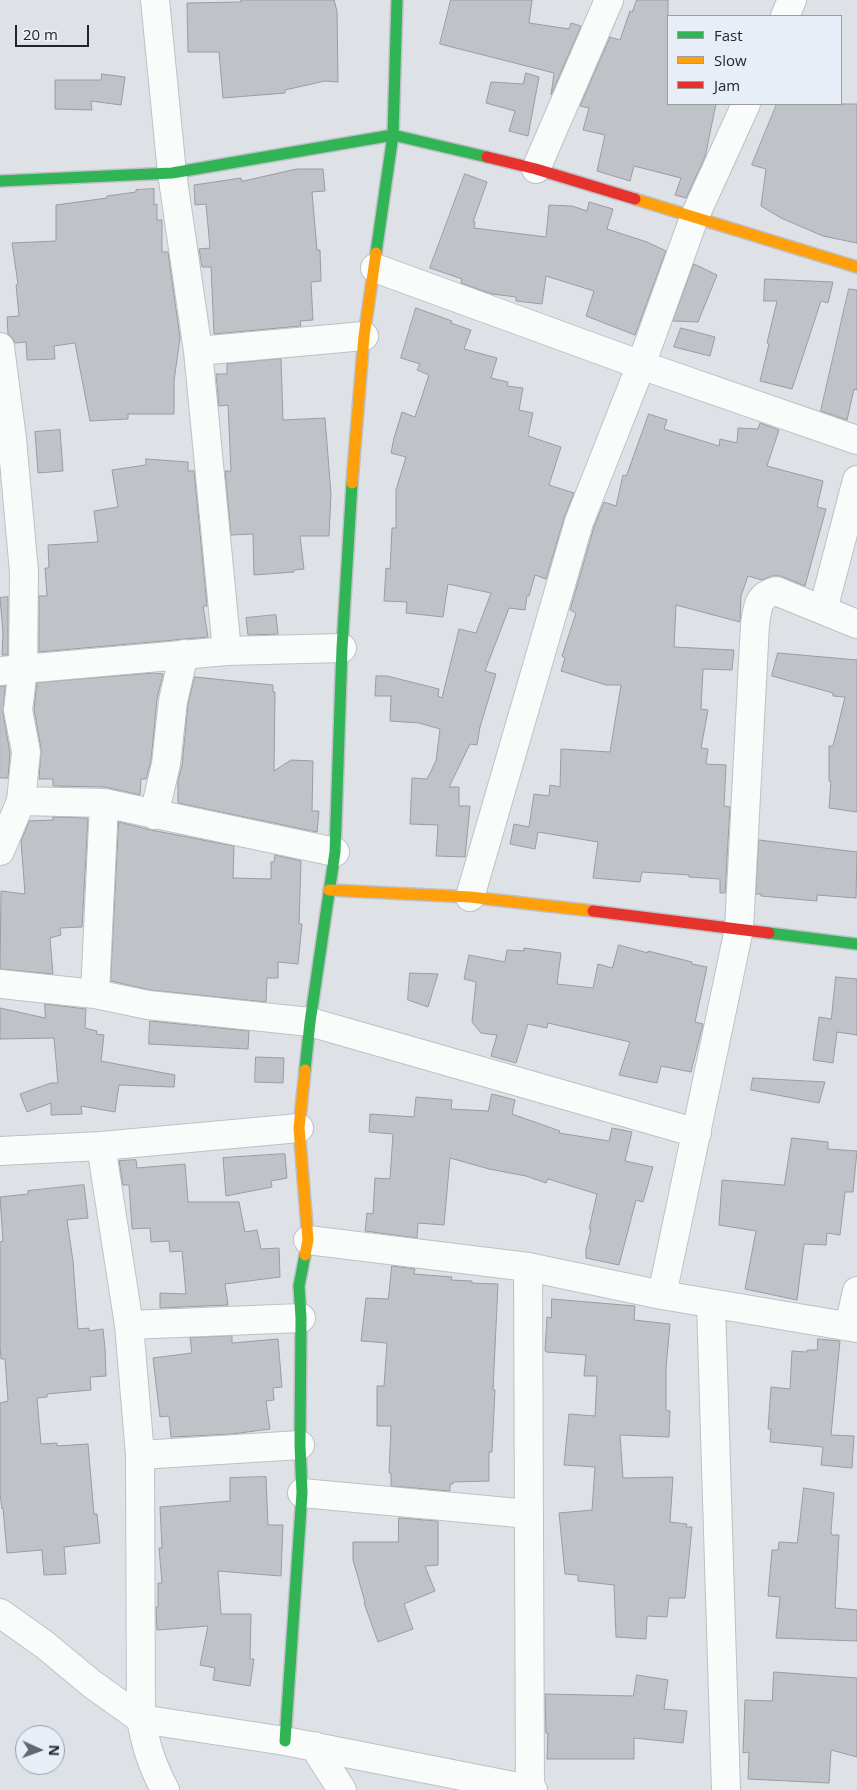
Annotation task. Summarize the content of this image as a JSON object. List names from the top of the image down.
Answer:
{
  "legend": ["Fast", "Slow", "Jam"],
  "scale_bar": "20 m",
  "north": "right"
}
